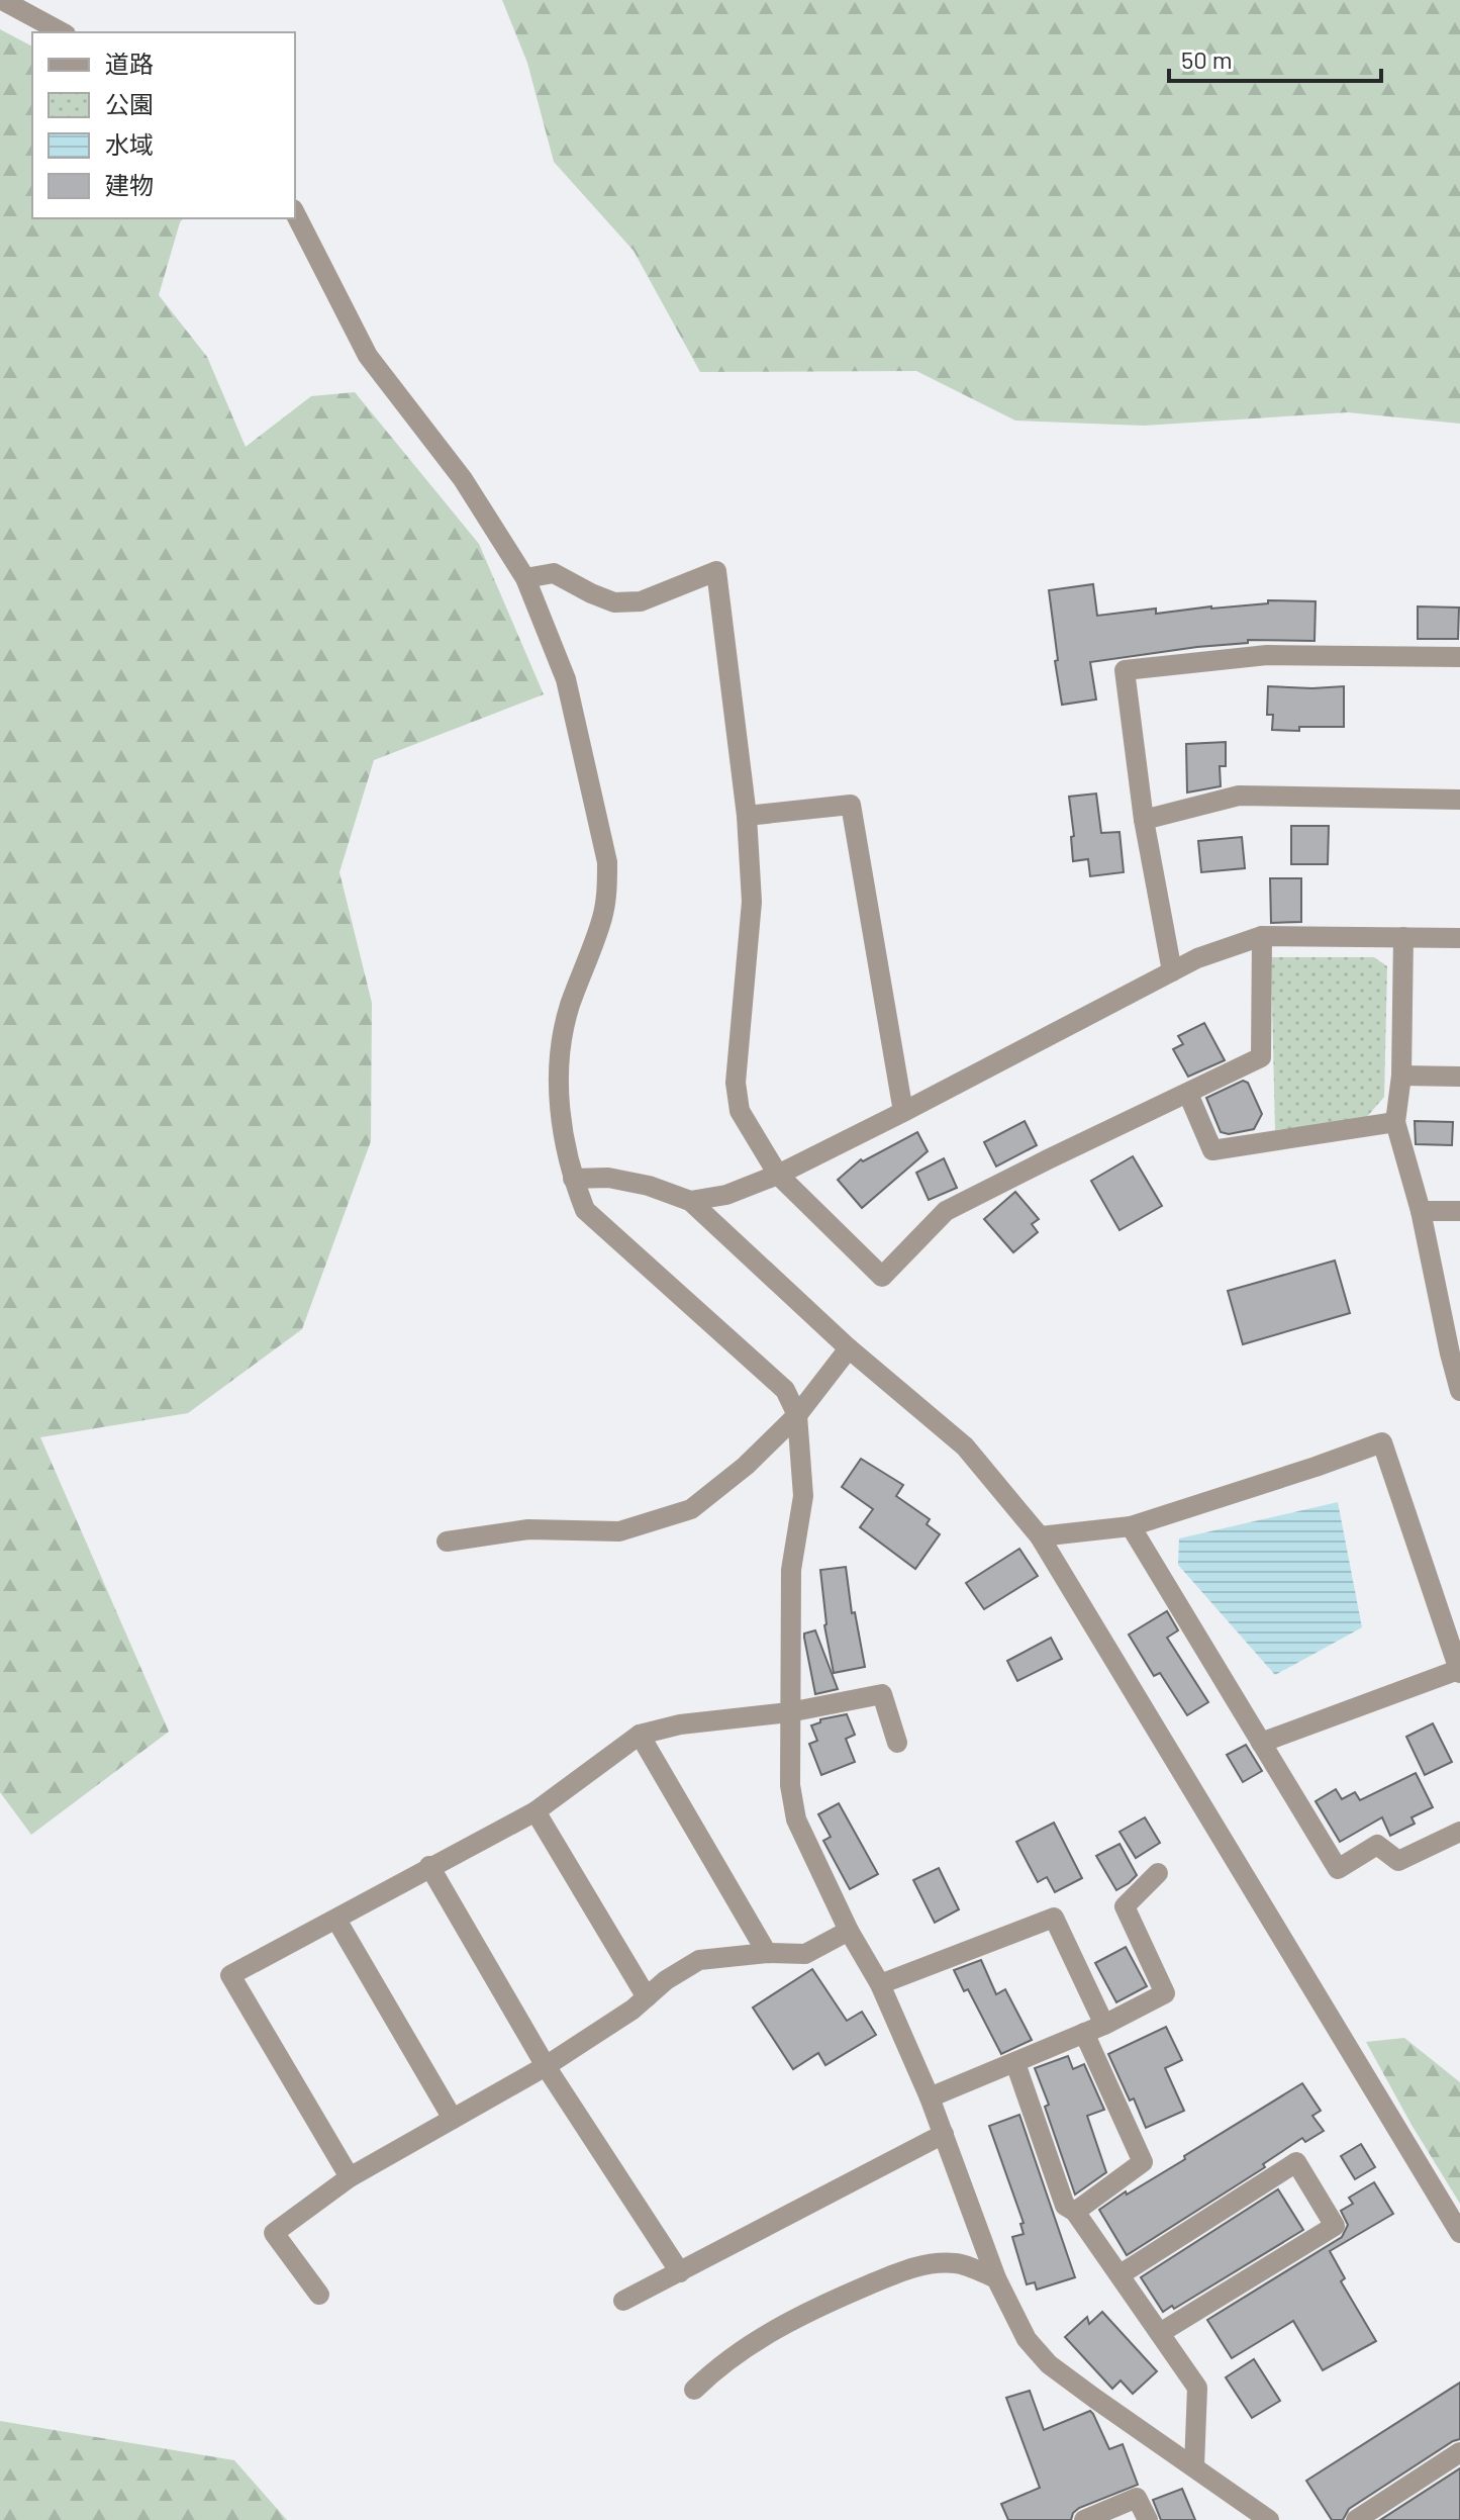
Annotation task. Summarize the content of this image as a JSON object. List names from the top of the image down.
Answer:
{
  "legend": [
    "道路",
    "公園",
    "水域",
    "建物"
  ],
  "scale_bar": "50 m"
}
